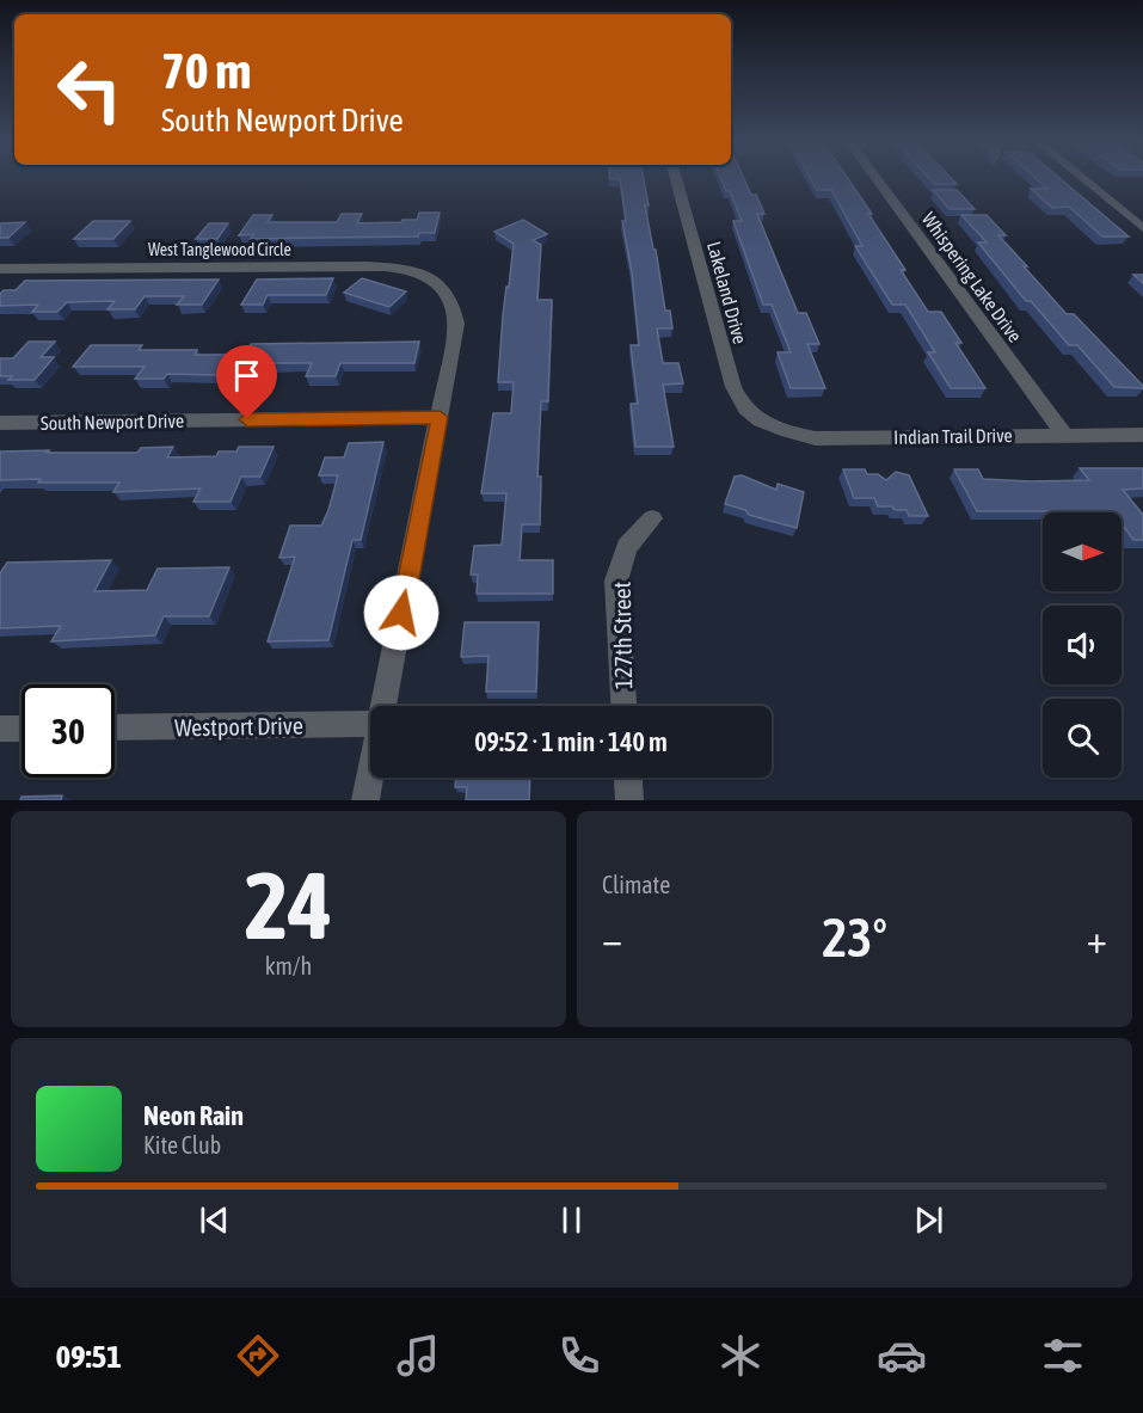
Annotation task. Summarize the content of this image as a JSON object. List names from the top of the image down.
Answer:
{
  "streets": {
    "street": [
      "West Tanglewood Circle",
      "Whispering Lake Drive",
      "Lakeland Drive",
      "South Newport Drive",
      "Indian Trail Drive",
      "127th Street",
      "Westport Drive"
    ]
  },
  "crossings": [
    ["West Tanglewood Circle", "South Newport Drive"],
    ["Whispering Lake Drive", "Indian Trail Drive"],
    ["Lakeland Drive", "Indian Trail Drive"]
  ],
  "north": "right",
  "page": {
    "turn": ["70 m", "South Newport Drive"],
    "limit": "30",
    "trip": "09:52 · 1 min · 140 m",
    "tile": [
      ["24", "km/h"],
      "Climate"
    ],
    "heat": ["−", "23°", "+"],
    "song": ["Neon Rain", "Kite Club"],
    "tabs": "09:51"
  }
}
